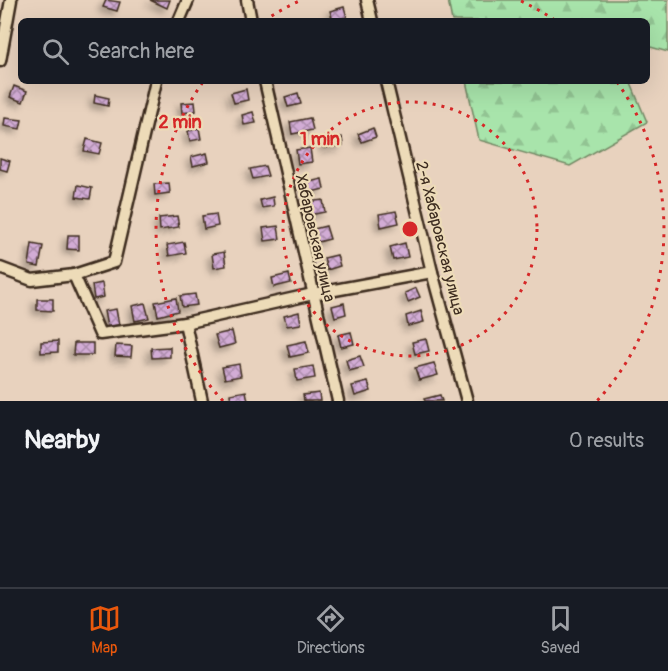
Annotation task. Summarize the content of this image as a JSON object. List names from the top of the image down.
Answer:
{
  "streets": {
    "street": ["Хабаровская улица", "2-я Хабаровская улица"]
  },
  "page": {
    "search": "Search here",
    "heading": ["Nearby", "0 results"],
    "nav": ["Map", "Directions", "Saved"]
  },
  "rings": ["2 min", "1 min"]
}
